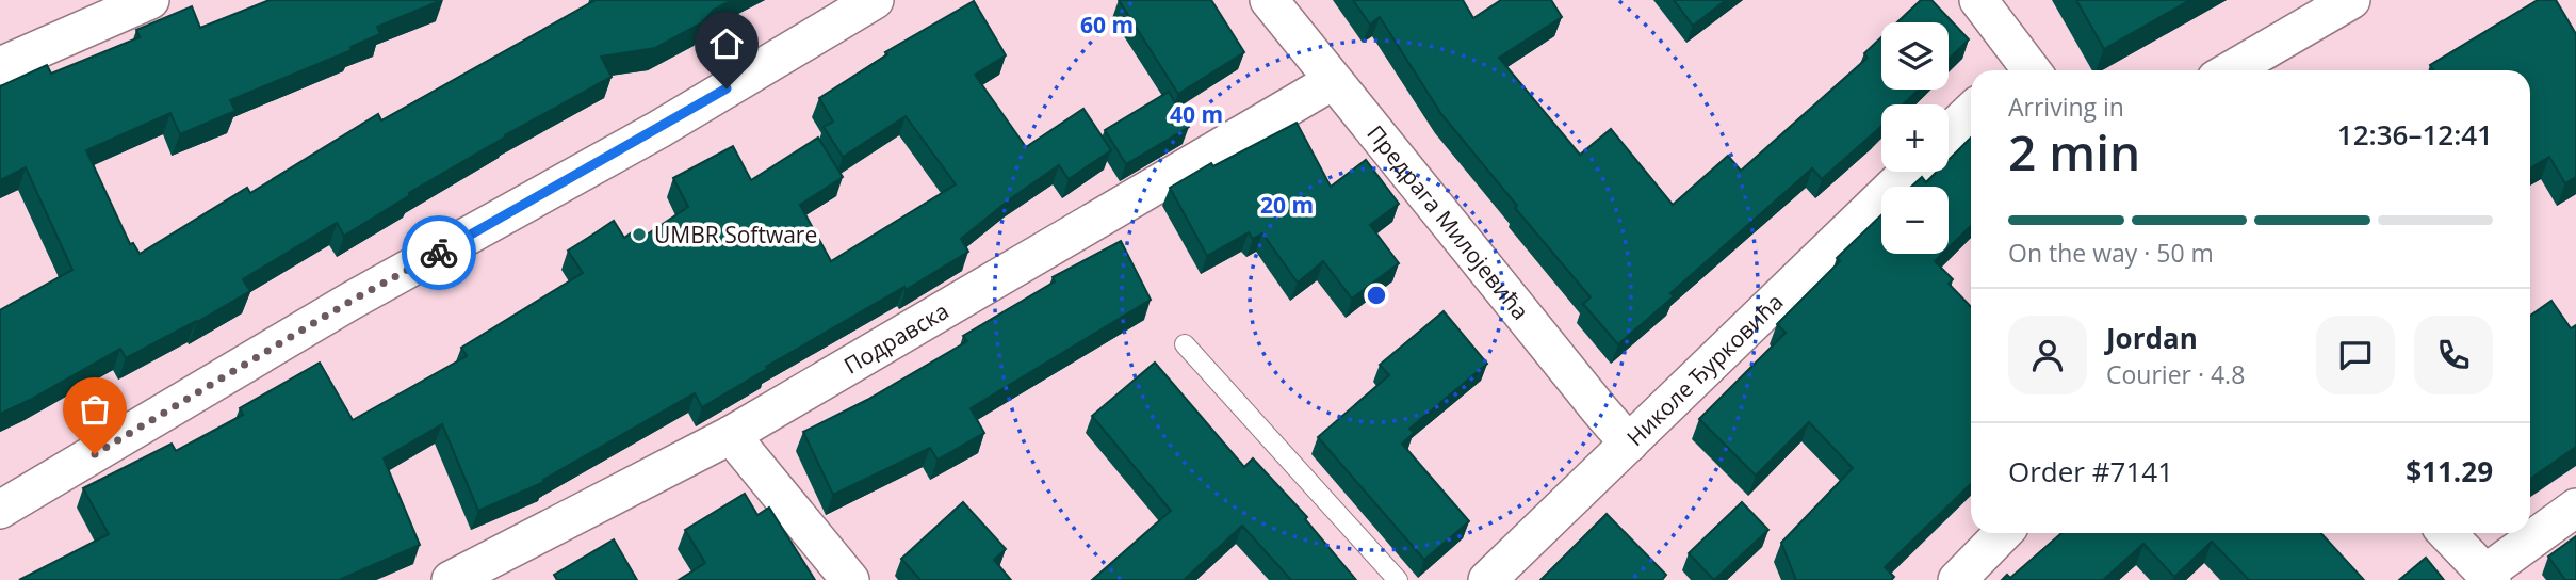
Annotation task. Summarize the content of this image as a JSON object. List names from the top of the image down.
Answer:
{
  "streets": {
    "street": ["Предрага Милојевића", "Подравска", "Николе Ђурковића"]
  },
  "crossings": [
    ["Предрага Милојевића", "Подравска"],
    ["Предрага Милојевића", "Николе Ђурковића"]
  ],
  "places": ["UMBR Software"],
  "page": {
    "map_buttons": ["+", "−"],
    "heading": ["2 min", "Arriving in", "12:36–12:41"],
    "panel": [
      "Jordan",
      "Courier · 4.8",
      "Order #7141",
      "$11.29"
    ],
    "bar": "On the way · 50 m"
  },
  "rings": ["60 m", "40 m", "20 m"]
}
